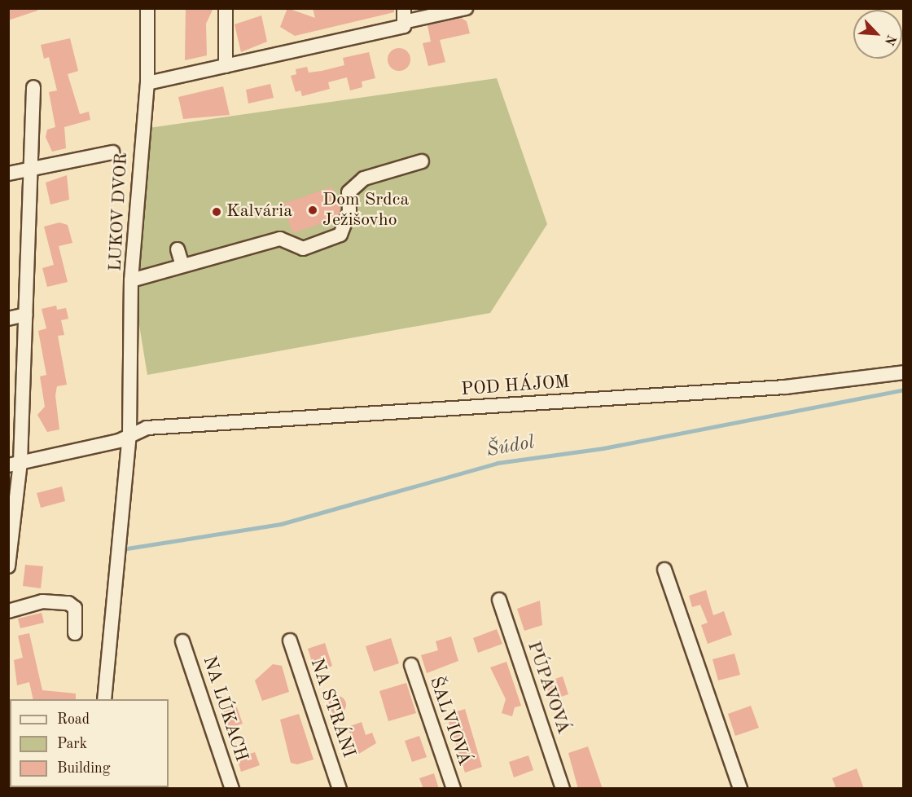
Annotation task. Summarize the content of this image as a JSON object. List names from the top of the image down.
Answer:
{
  "streets": {
    "street": [
      "LUKOV DVOR",
      "POD HÁJOM",
      "PÚPAVOVÁ",
      "NA STRÁNI",
      "NA LÚKACH",
      "ŠALVIOVÁ"
    ]
  },
  "water": ["Šúdol"],
  "places": ["Dom Srdca Ježišovho", "Kalvária"],
  "legend": ["Road", "Park", "Building"],
  "north": "bottom right"
}
